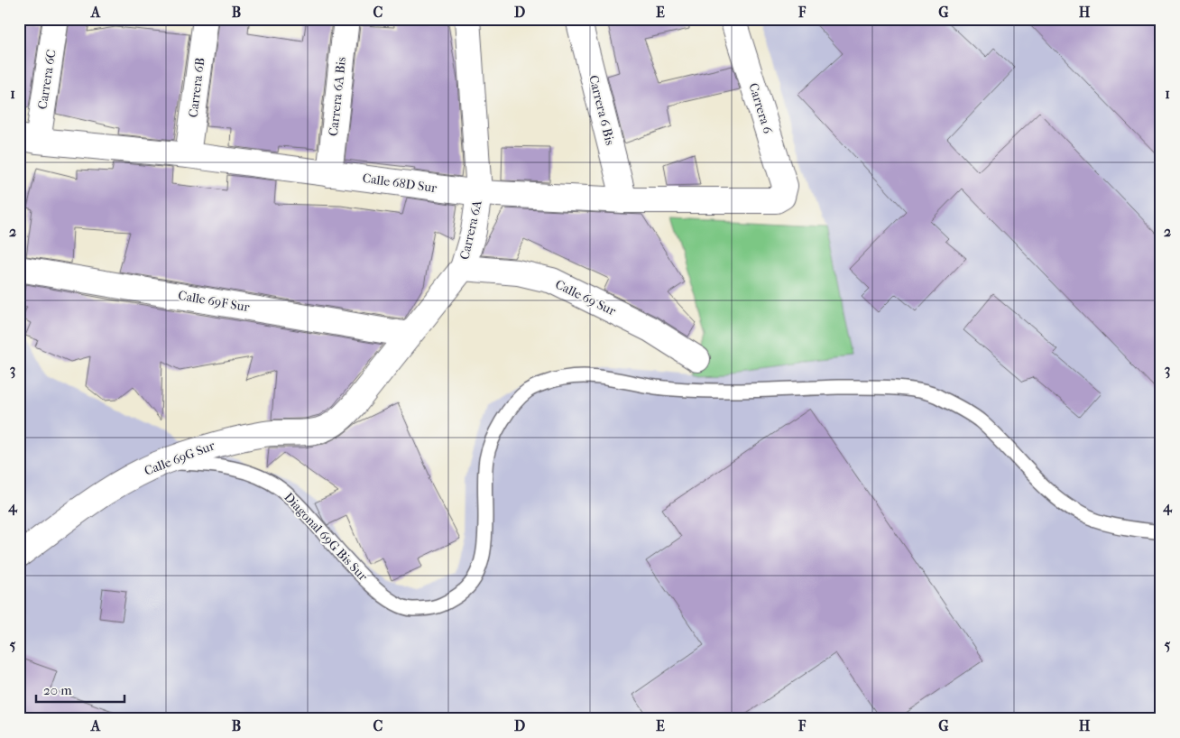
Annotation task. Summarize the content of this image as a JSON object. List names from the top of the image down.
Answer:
{
  "streets": {
    "street": [
      "Carrera 6C",
      "Carrera 6B",
      "Carrera 6A Bis",
      "Carrera 6",
      "Carrera 6 Bis",
      "Calle 68D Sur",
      "Carrera 6A",
      "Calle 69 Sur",
      "Calle 69F Sur",
      "Calle 69G Sur"
    ],
    "lane": ["Diagonal 69G Bis Sur"]
  },
  "crossings": [
    ["Carrera 6C", "Calle 68D Sur"],
    ["Carrera 6B", "Calle 68D Sur"],
    ["Carrera 6A Bis", "Calle 68D Sur"],
    ["Carrera 6", "Calle 68D Sur"],
    ["Carrera 6 Bis", "Calle 68D Sur"],
    ["Calle 68D Sur", "Carrera 6A"],
    ["Carrera 6A", "Calle 69 Sur"],
    ["Carrera 6A", "Calle 69F Sur"],
    ["Carrera 6A", "Calle 69G Sur"],
    ["Calle 69G Sur", "Diagonal 69G Bis Sur"]
  ],
  "scale_bar": "20 m",
  "grid": {
    "columns": [
      "A",
      "B",
      "C",
      "D",
      "E",
      "F",
      "G",
      "H"
    ],
    "rows": [
      "1",
      "2",
      "3",
      "4",
      "5"
    ]
  }
}
